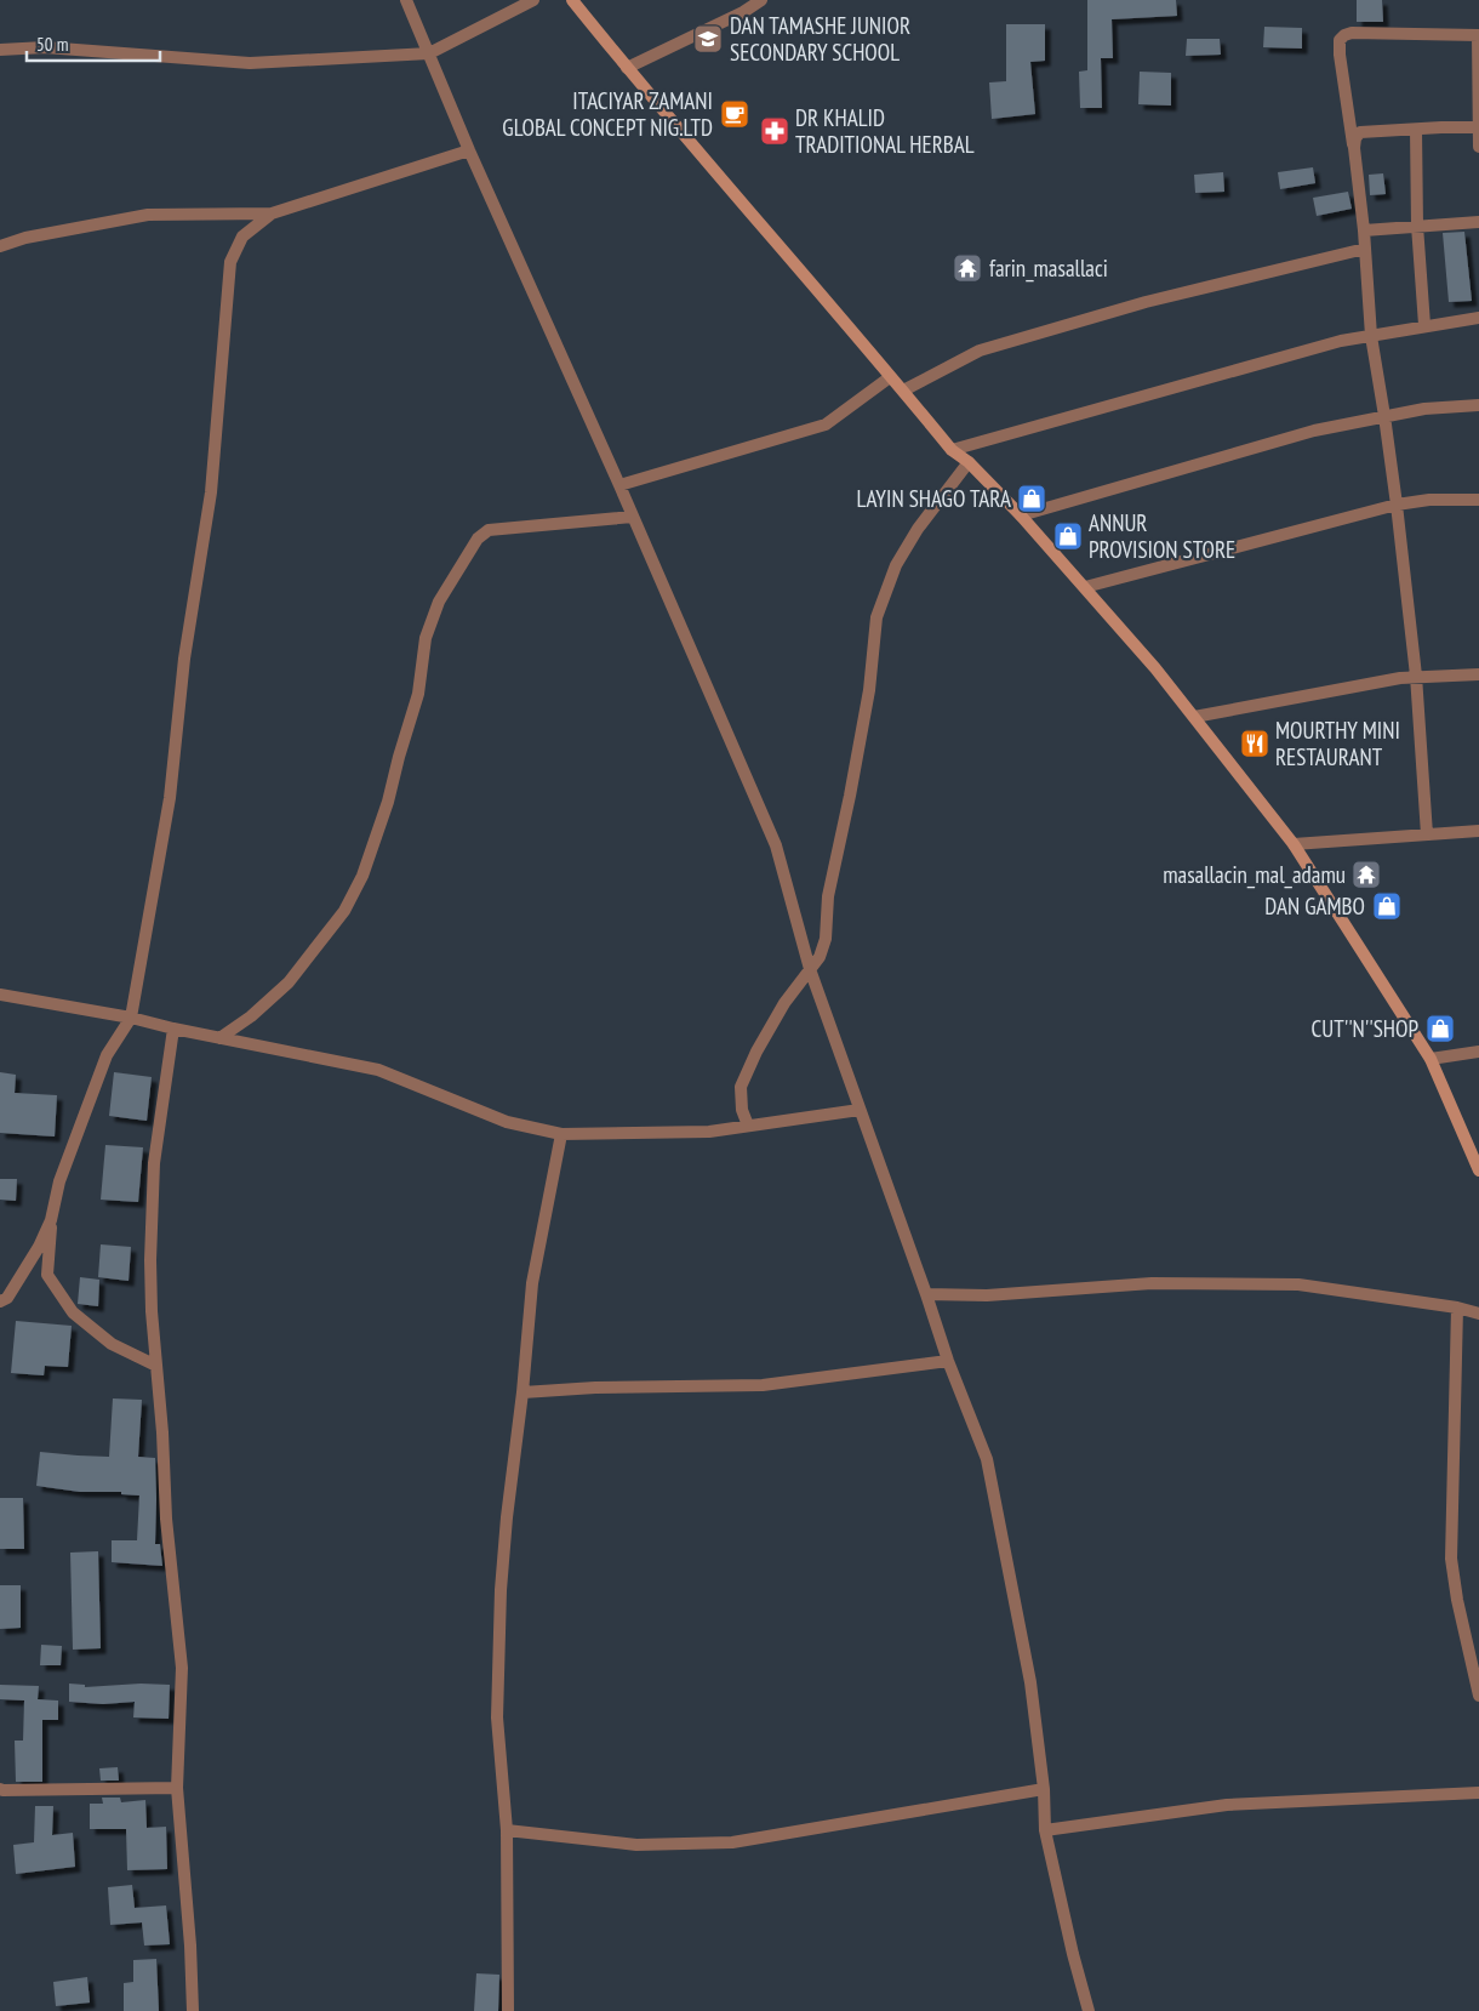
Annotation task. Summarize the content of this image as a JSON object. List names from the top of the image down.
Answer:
{
  "places": {
    "school or university": ["DAN TAMASHE JUNIOR SECONDARY SCHOOL"],
    "cafe": ["ITACIYAR ZAMANI GLOBAL CONCEPT NIG.LTD"],
    "pharmacy": ["DR KHALID TRADITIONAL HERBAL"],
    "temple": ["farin_masallaci", "masallacin_mal_adamu"],
    "shop": [
      "LAYIN SHAGO TARA",
      "ANNUR PROVISION STORE",
      "DAN GAMBO",
      "CUT''N''SHOP"
    ],
    "restaurant": ["MOURTHY MINI RESTAURANT"]
  },
  "scale_bar": "50 m"
}
